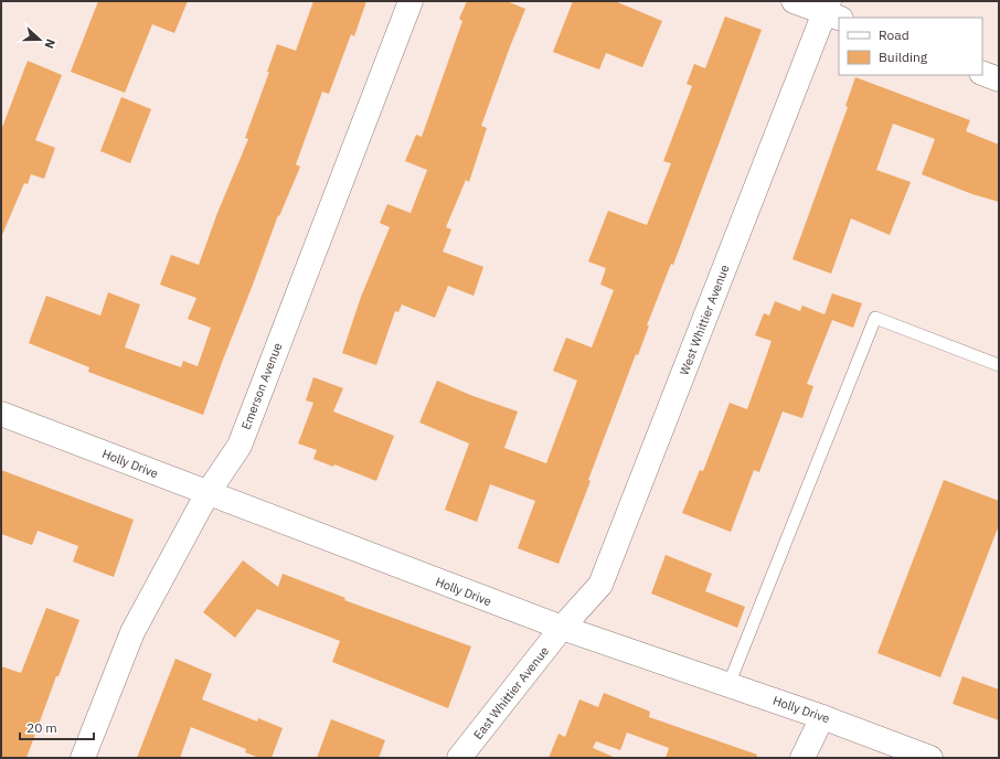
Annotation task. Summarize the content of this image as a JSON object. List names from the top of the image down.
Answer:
{
  "streets": {
    "street": [
      "West Whittier Avenue",
      "Emerson Avenue",
      "Holly Drive",
      "East Whittier Avenue"
    ]
  },
  "crossings": [
    ["West Whittier Avenue", "Holly Drive"],
    ["West Whittier Avenue", "East Whittier Avenue"],
    ["Emerson Avenue", "Holly Drive"],
    ["Holly Drive", "East Whittier Avenue"]
  ],
  "legend": ["Road", "Building"],
  "scale_bar": "20 m",
  "north": "right"
}
